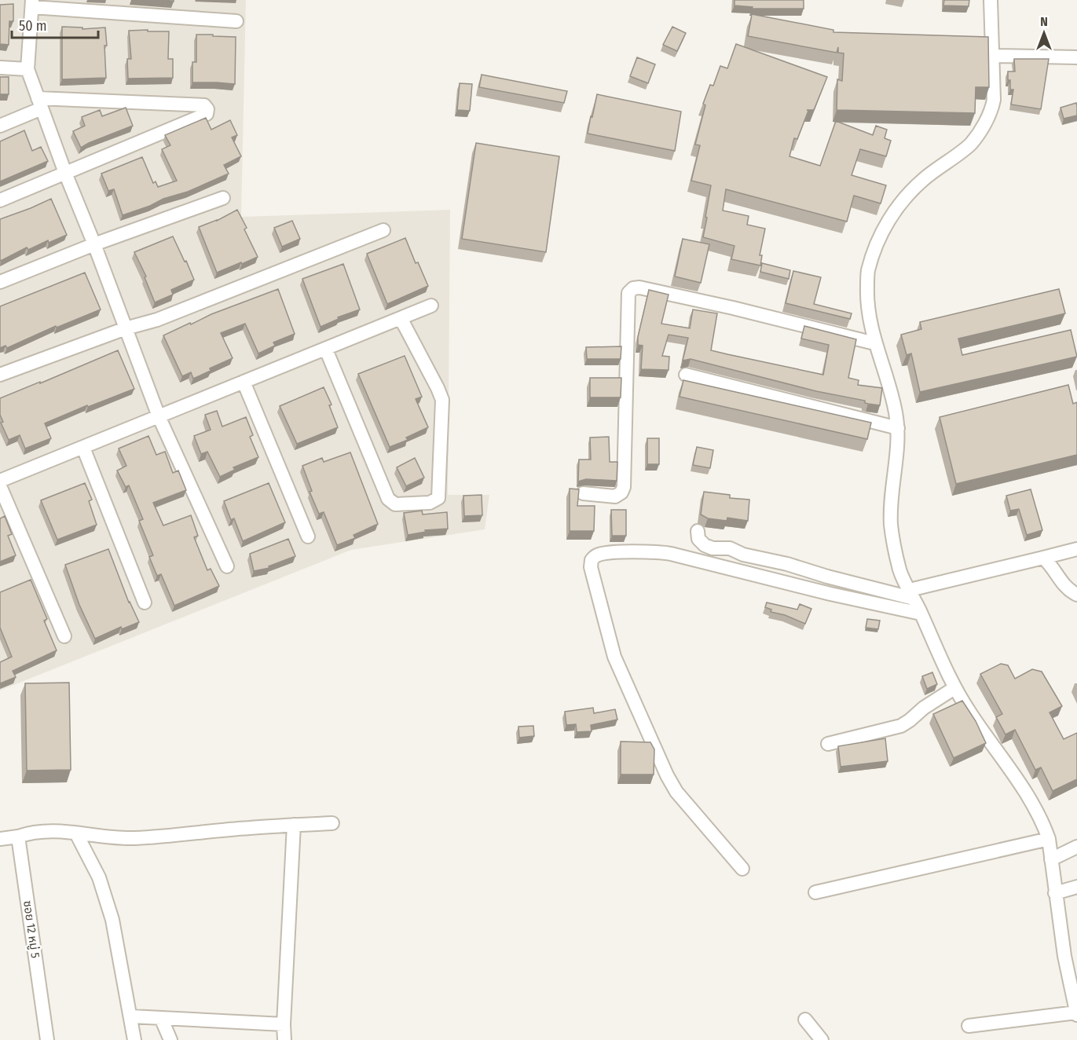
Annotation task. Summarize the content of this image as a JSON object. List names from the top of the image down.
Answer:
{
  "streets": {
    "street": ["ซอย 12 หมู่ 5"]
  },
  "scale_bar": "50 m",
  "north": "top"
}
